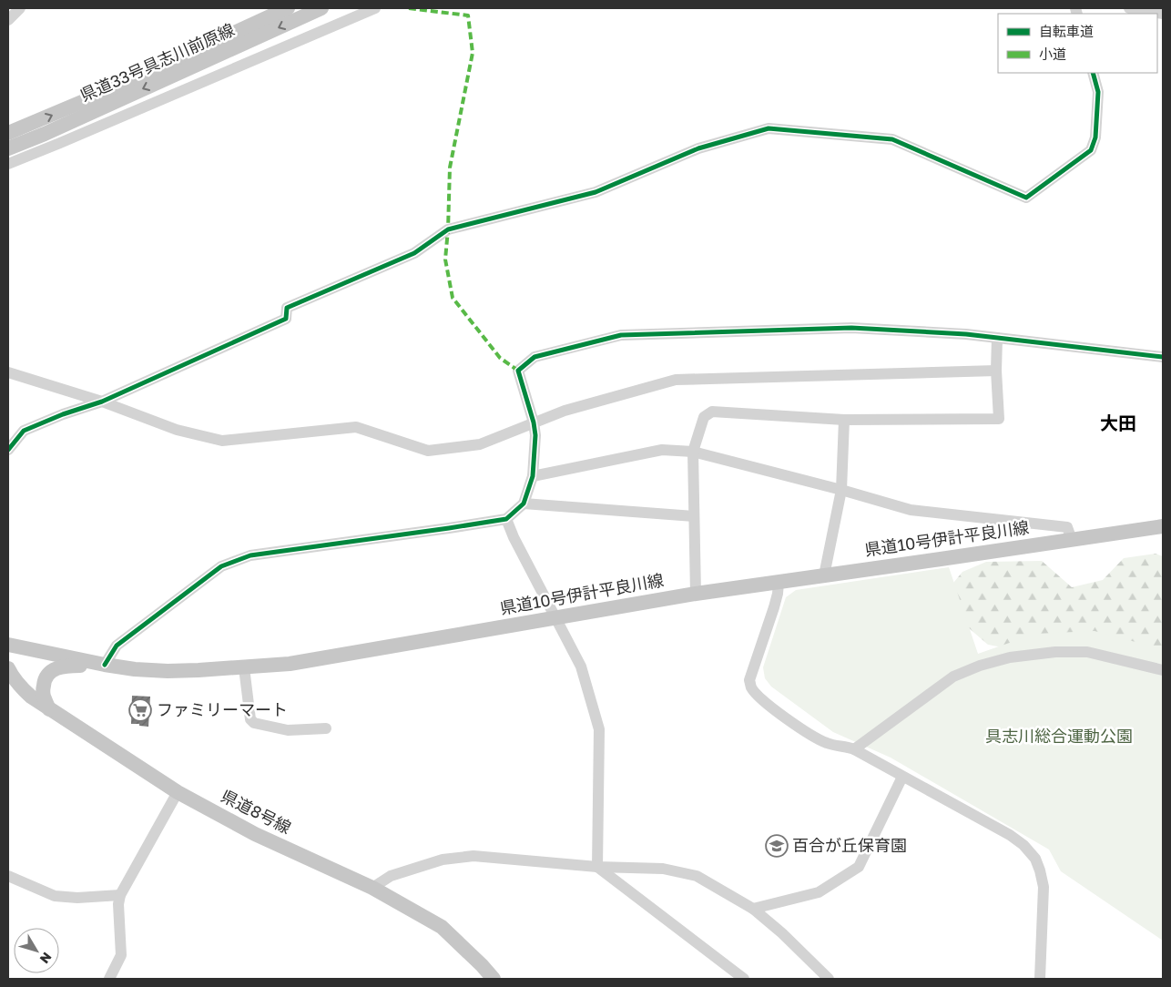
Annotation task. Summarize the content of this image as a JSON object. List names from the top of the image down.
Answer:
{
  "streets": {
    "main road": ["県道33号具志川前原線", "県道10号伊計平良川線", "県道8号線"]
  },
  "districts": ["大田"],
  "parks": ["具志川総合運動公園"],
  "places": {
    "supermarket": ["ファミリーマート"],
    "school or university": ["百合が丘保育園"]
  },
  "legend": ["自転車道", "小道"],
  "north": "bottom right"
}
